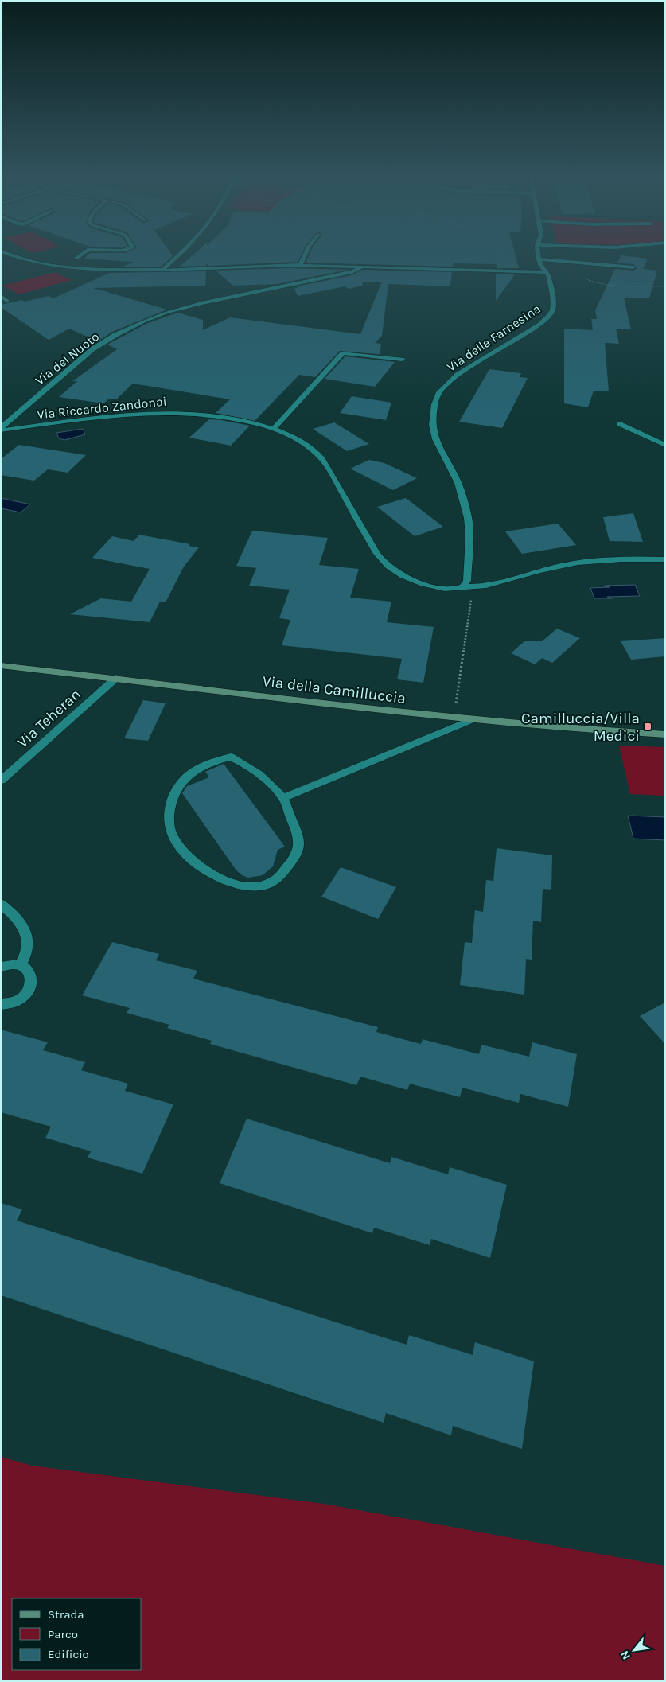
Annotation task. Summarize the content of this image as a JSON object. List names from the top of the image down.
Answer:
{
  "streets": {
    "main road": ["Via della Camilluccia"],
    "street": [
      "Via della Farnesina",
      "Via del Nuoto",
      "Via Riccardo Zandonai",
      "Via Teheran"
    ]
  },
  "crossings": [
    ["Via della Farnesina", "Via Riccardo Zandonai"],
    ["Via del Nuoto", "Via Riccardo Zandonai"],
    ["Via della Camilluccia", "Via Teheran"]
  ],
  "places": {
    "transit": ["Camilluccia/Villa Medici"]
  },
  "legend": ["Strada", "Parco", "Edificio"],
  "north": "bottom left"
}
